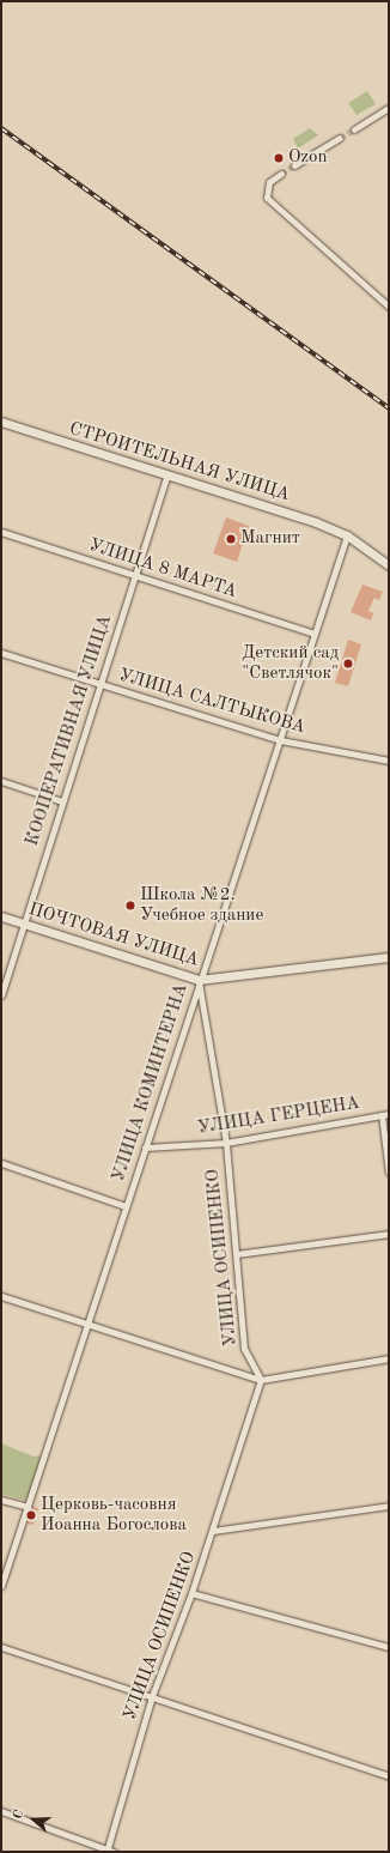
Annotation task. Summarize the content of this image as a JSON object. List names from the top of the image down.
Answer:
{
  "streets": {
    "street": [
      "СТРОИТЕЛЬНАЯ УЛИЦА",
      "УЛИЦА 8 МАРТА",
      "УЛИЦА САЛТЫКОВА",
      "КООПЕРАТИВНАЯ УЛИЦА",
      "ПОЧТОВАЯ УЛИЦА",
      "УЛИЦА КОМИНТЕРНА",
      "УЛИЦА ГЕРЦЕНА",
      "УЛИЦА ОСИПЕНКО"
    ]
  },
  "crossings": [
    ["СТРОИТЕЛЬНАЯ УЛИЦА", "КООПЕРАТИВНАЯ УЛИЦА"],
    ["СТРОИТЕЛЬНАЯ УЛИЦА", "УЛИЦА КОМИНТЕРНА"],
    ["УЛИЦА 8 МАРТА", "КООПЕРАТИВНАЯ УЛИЦА"],
    ["УЛИЦА 8 МАРТА", "УЛИЦА КОМИНТЕРНА"],
    ["УЛИЦА САЛТЫКОВА", "КООПЕРАТИВНАЯ УЛИЦА"],
    ["УЛИЦА САЛТЫКОВА", "УЛИЦА КОМИНТЕРНА"],
    ["КООПЕРАТИВНАЯ УЛИЦА", "ПОЧТОВАЯ УЛИЦА"],
    ["ПОЧТОВАЯ УЛИЦА", "УЛИЦА КОМИНТЕРНА"],
    ["ПОЧТОВАЯ УЛИЦА", "УЛИЦА ОСИПЕНКО"],
    ["УЛИЦА КОМИНТЕРНА", "УЛИЦА ГЕРЦЕНА"],
    ["УЛИЦА КОМИНТЕРНА", "УЛИЦА ОСИПЕНКО"],
    ["УЛИЦА ГЕРЦЕНА", "УЛИЦА ОСИПЕНКО"]
  ],
  "places": [
    "Ozon",
    "Магнит",
    "Детский сад \"Светлячок\"",
    "Школа №2. Учебное здание",
    "Церковь-часовня Иоанна Богослова"
  ],
  "north": "left"
}
